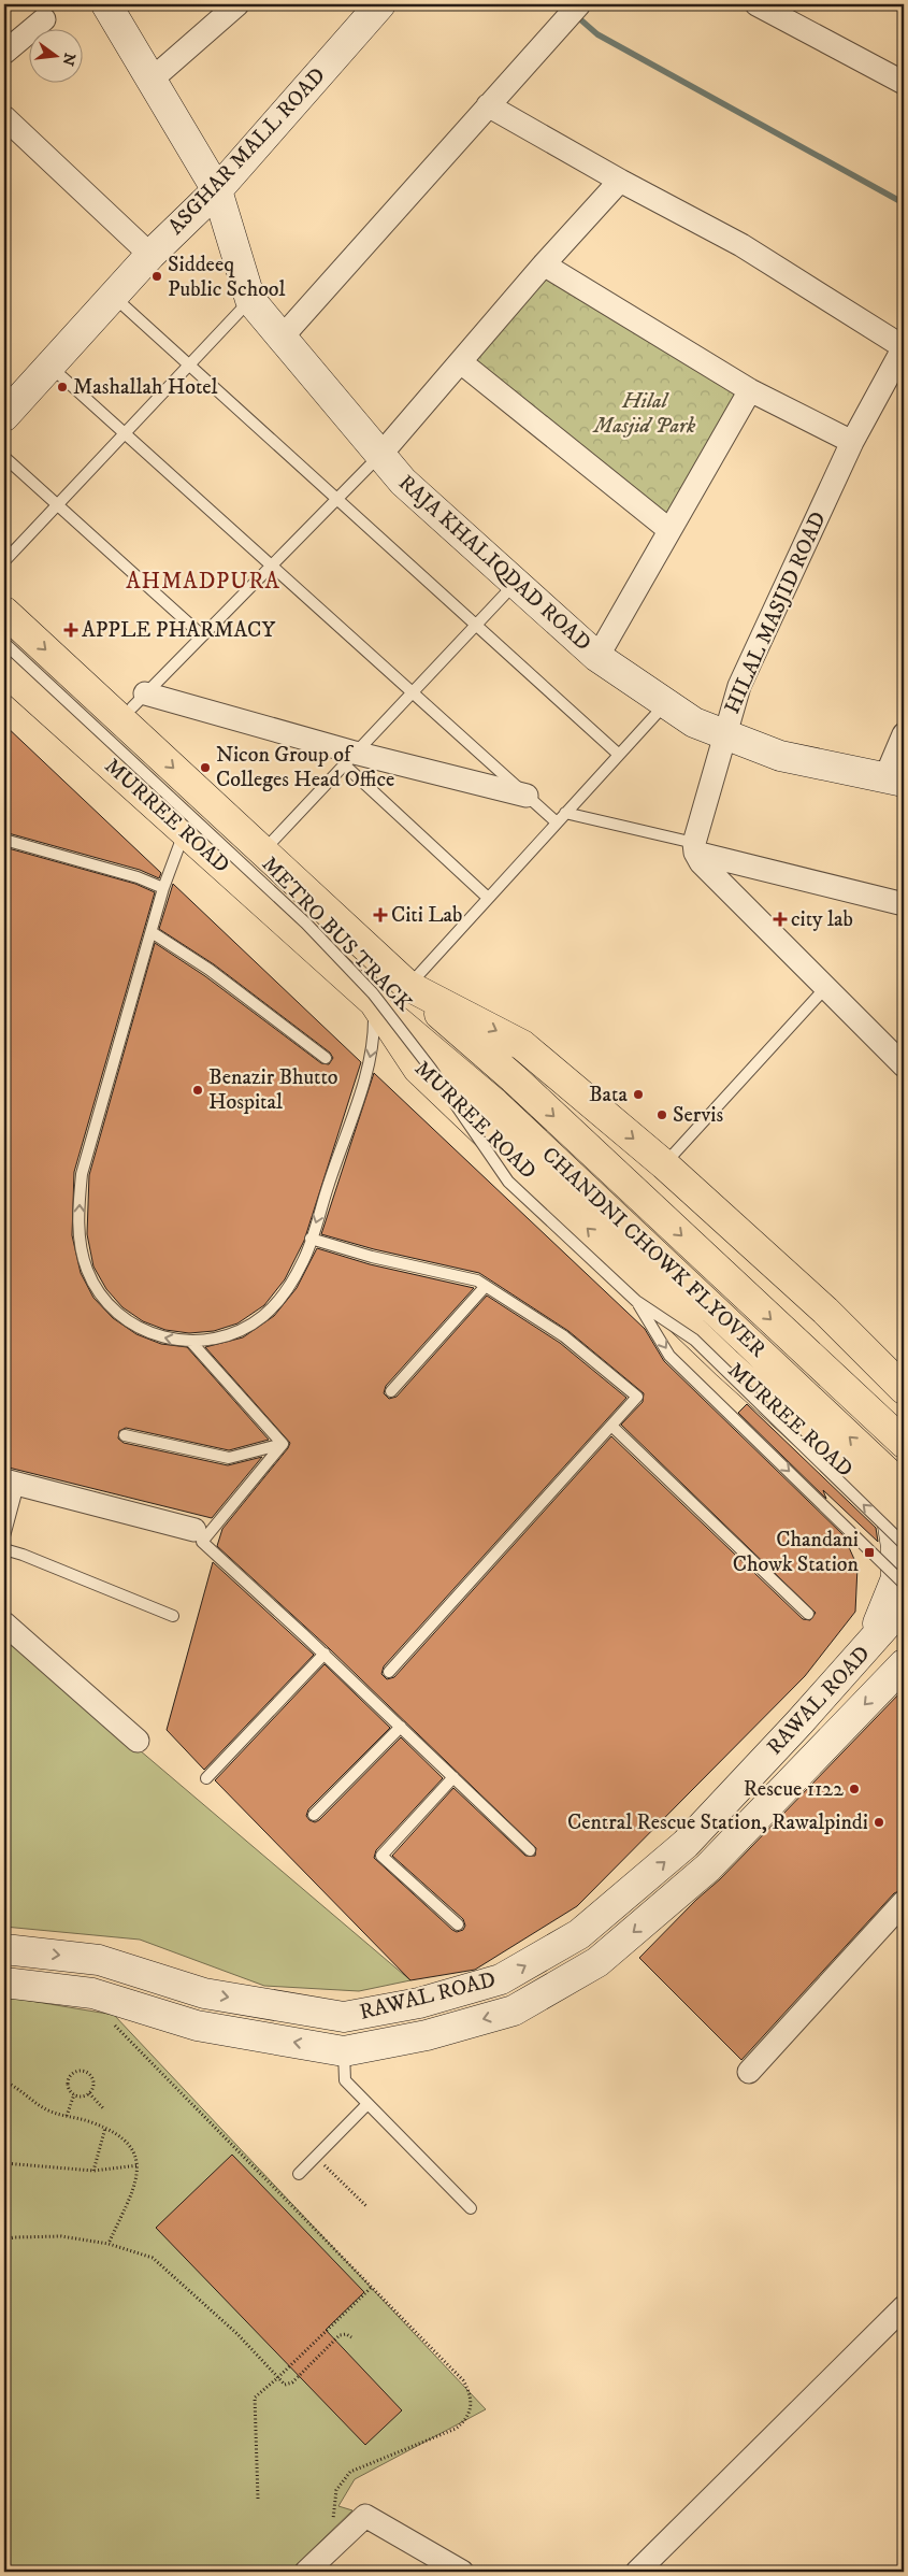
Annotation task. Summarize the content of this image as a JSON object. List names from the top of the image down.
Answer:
{
  "streets": {
    "main road": [
      "ASGHAR MALL ROAD",
      "RAJA KHALIQDAD ROAD",
      "MURREE ROAD",
      "CHANDNI CHOWK FLYOVER",
      "RAWAL ROAD"
    ],
    "street": ["HILAL MASJID ROAD"],
    "lane": ["METRO BUS TRACK"]
  },
  "crossings": [
    ["ASGHAR MALL ROAD", "RAJA KHALIQDAD ROAD"],
    ["RAJA KHALIQDAD ROAD", "HILAL MASJID ROAD"],
    ["MURREE ROAD", "CHANDNI CHOWK FLYOVER"]
  ],
  "districts": ["AHMADPURA"],
  "parks": ["Hilal Masjid Park"],
  "places": {
    "other": [
      "Siddeeq Public School",
      "Mashallah Hotel",
      "Nicon Group of Colleges Head Office",
      "Benazir Bhutto Hospital",
      "Bata",
      "Servis",
      "Rescue 1122",
      "Central Rescue Station, Rawalpindi"
    ],
    "health": ["APPLE PHARMACY", "Citi Lab", "city lab"],
    "transit": ["Chandani Chowk Station"]
  },
  "north": "right"
}
